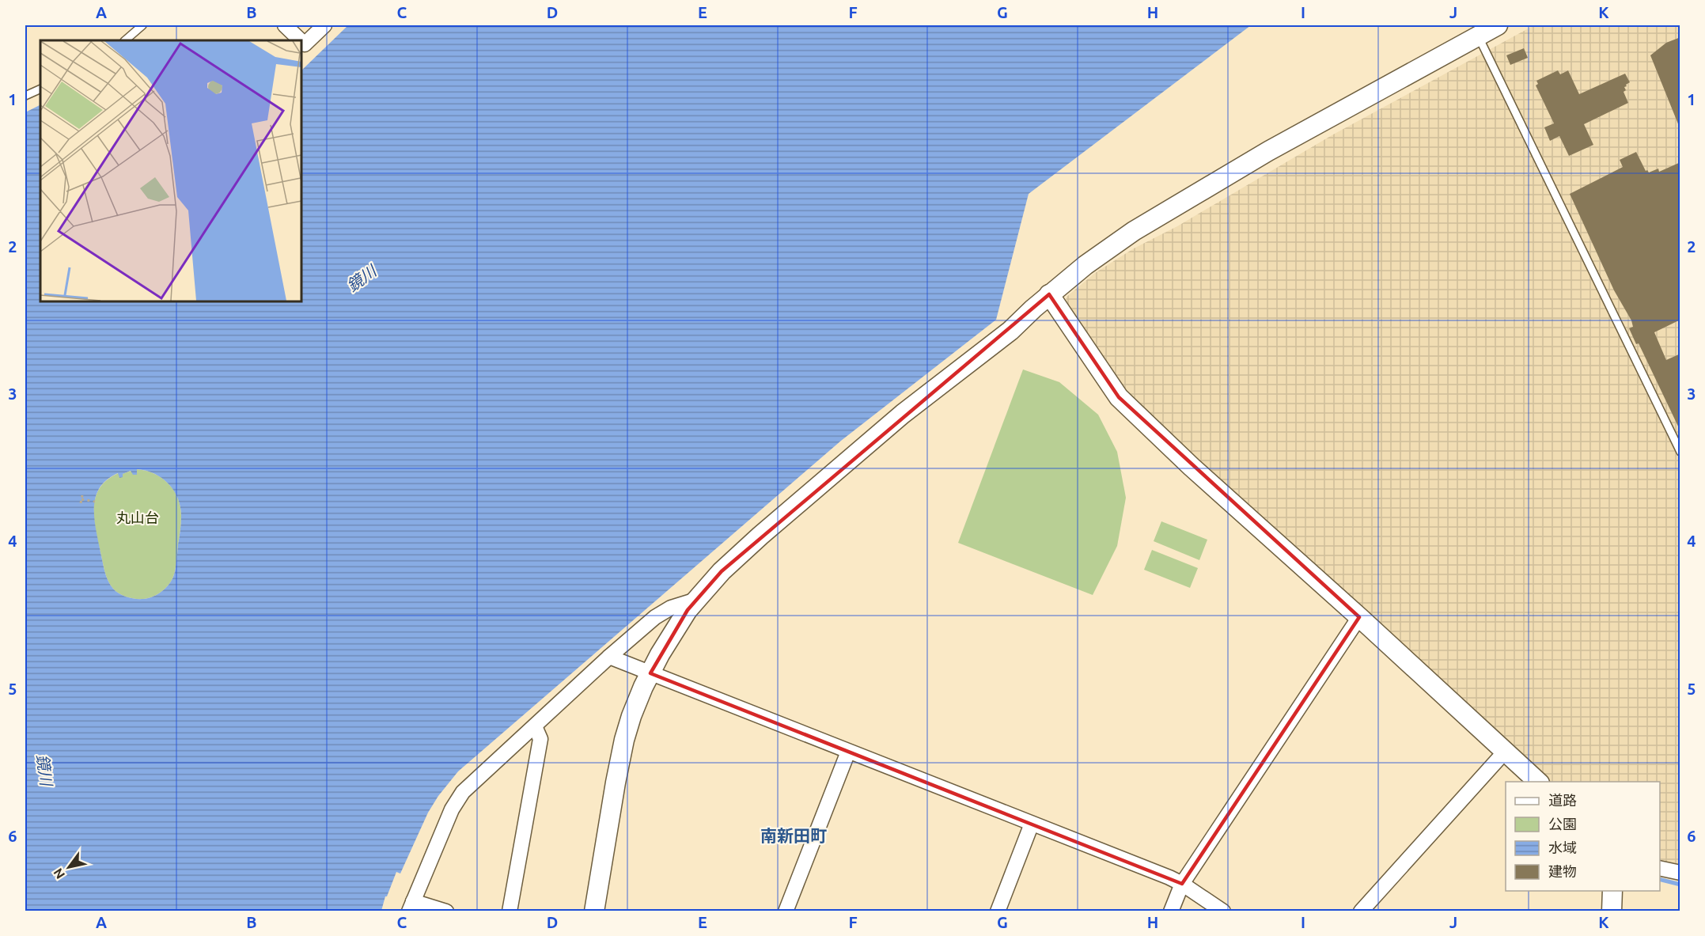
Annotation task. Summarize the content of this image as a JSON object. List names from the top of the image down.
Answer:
{
  "districts": ["南新田町"],
  "water": ["鏡川"],
  "parks": ["丸山台"],
  "legend": [
    "道路",
    "公園",
    "水域",
    "建物"
  ],
  "north": "bottom left",
  "grid": {
    "columns": [
      "A",
      "B",
      "C",
      "D",
      "E",
      "F",
      "G",
      "H",
      "I",
      "J",
      "K"
    ],
    "rows": [
      "1",
      "2",
      "3",
      "4",
      "5",
      "6"
    ]
  }
}
